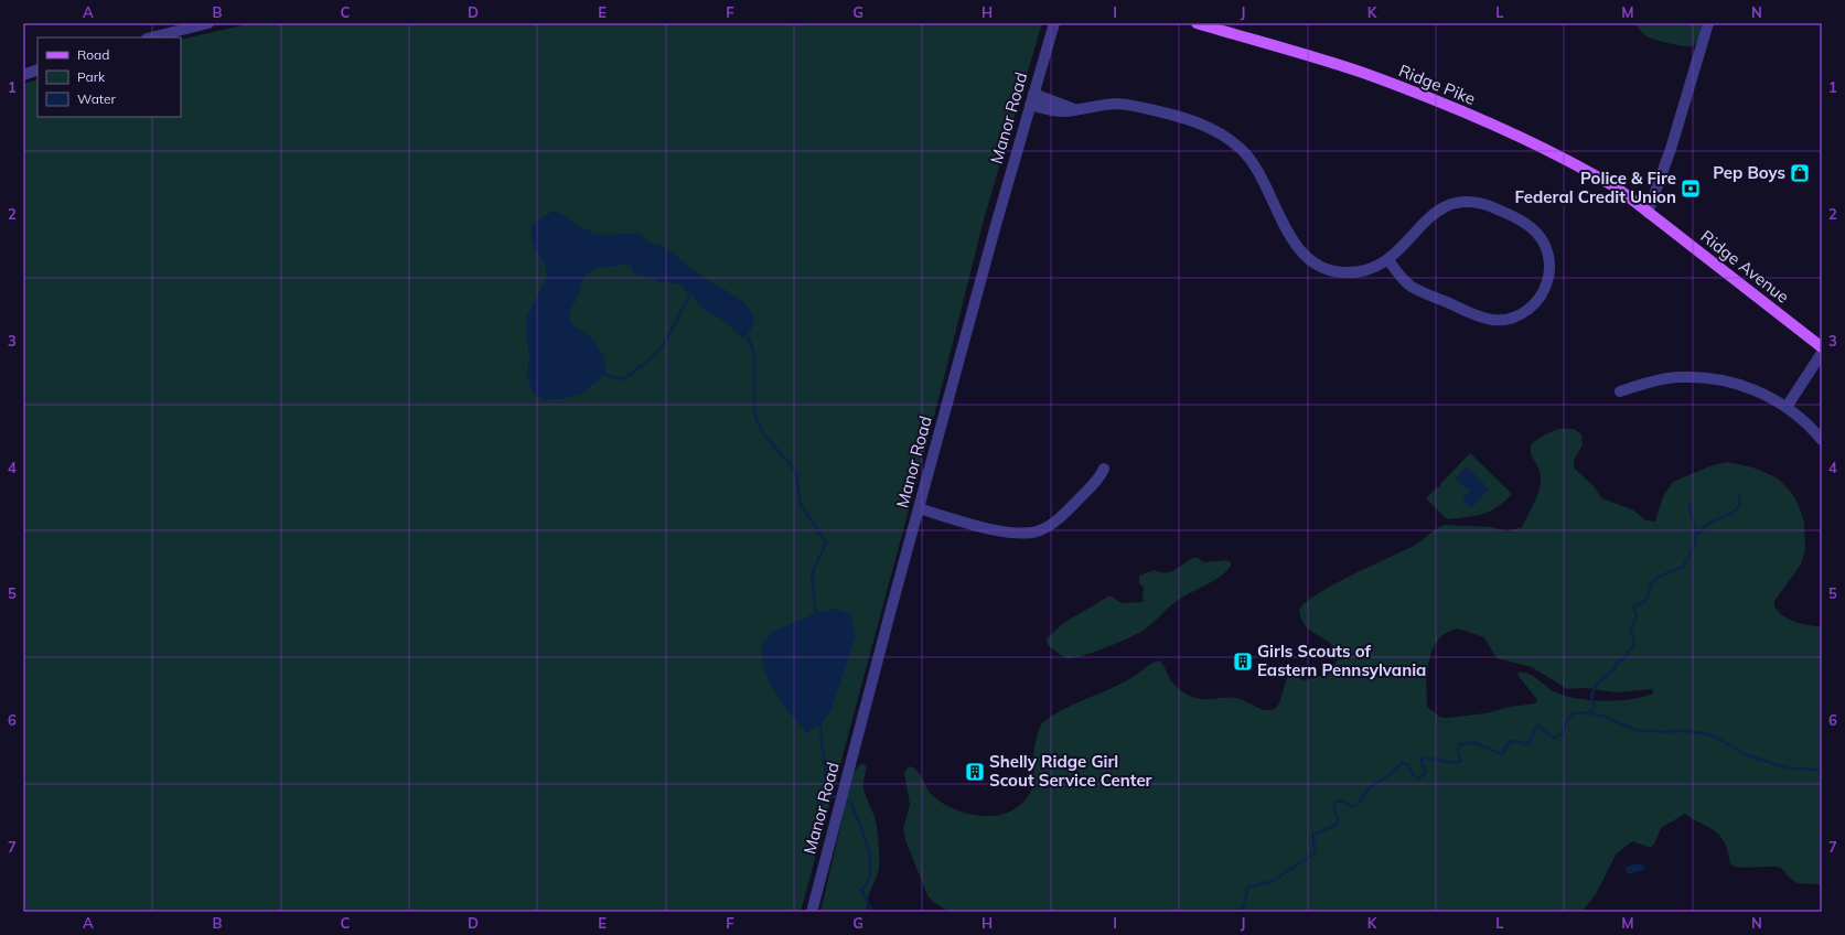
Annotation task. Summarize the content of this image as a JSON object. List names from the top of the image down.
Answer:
{
  "streets": {
    "main road": ["Ridge Pike", "Ridge Avenue"],
    "street": ["Manor Road"]
  },
  "crossings": [
    ["Ridge Pike", "Ridge Avenue"]
  ],
  "places": {
    "shop": ["Pep Boys"],
    "bank": ["Police & Fire Federal Credit Union"],
    "building": ["Girls Scouts of Eastern Pennsylvania", "Shelly Ridge Girl Scout Service Center"]
  },
  "legend": ["Road", "Park", "Water"],
  "grid": {
    "columns": [
      "A",
      "B",
      "C",
      "D",
      "E",
      "F",
      "G",
      "H",
      "I",
      "J",
      "K",
      "L",
      "M",
      "N"
    ],
    "rows": [
      "1",
      "2",
      "3",
      "4",
      "5",
      "6",
      "7"
    ]
  }
}
